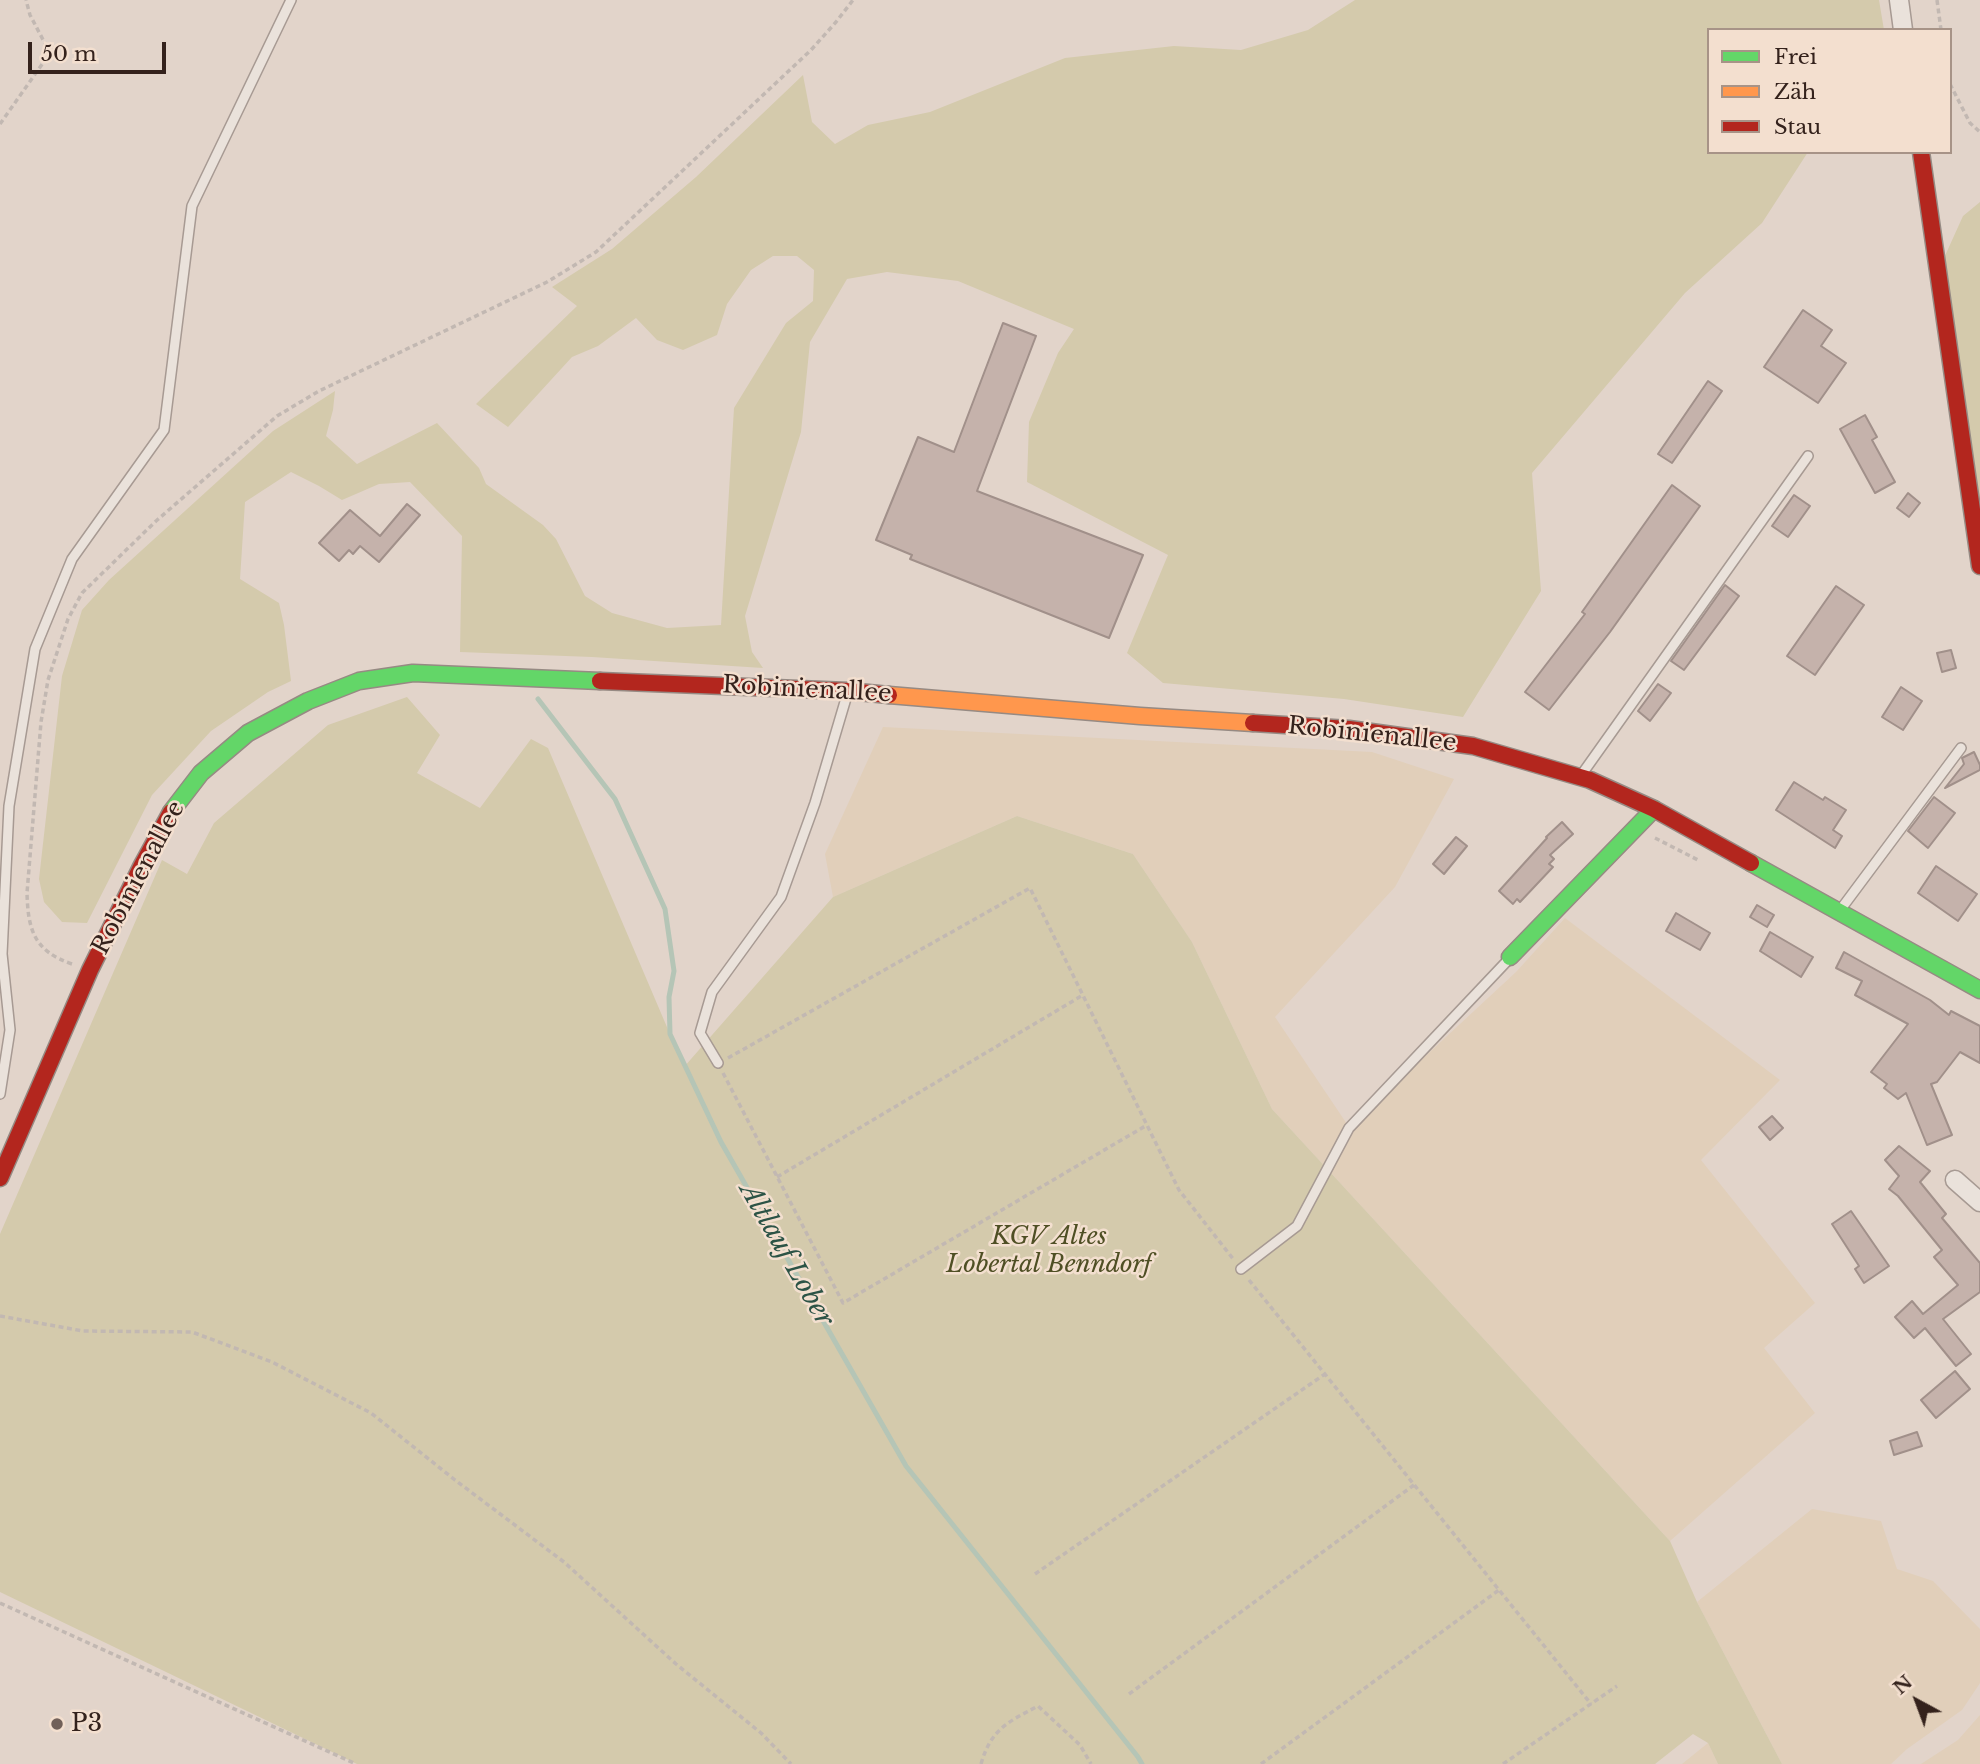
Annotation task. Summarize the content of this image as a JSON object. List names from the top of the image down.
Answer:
{
  "streets": {
    "street": ["Robinienallee"]
  },
  "water": ["Altlauf Lober"],
  "parks": ["KGV Altes Lobertal Benndorf"],
  "places": ["P3"],
  "legend": ["Frei", "Zäh", "Stau"],
  "scale_bar": "50 m",
  "north": "top left"
}
